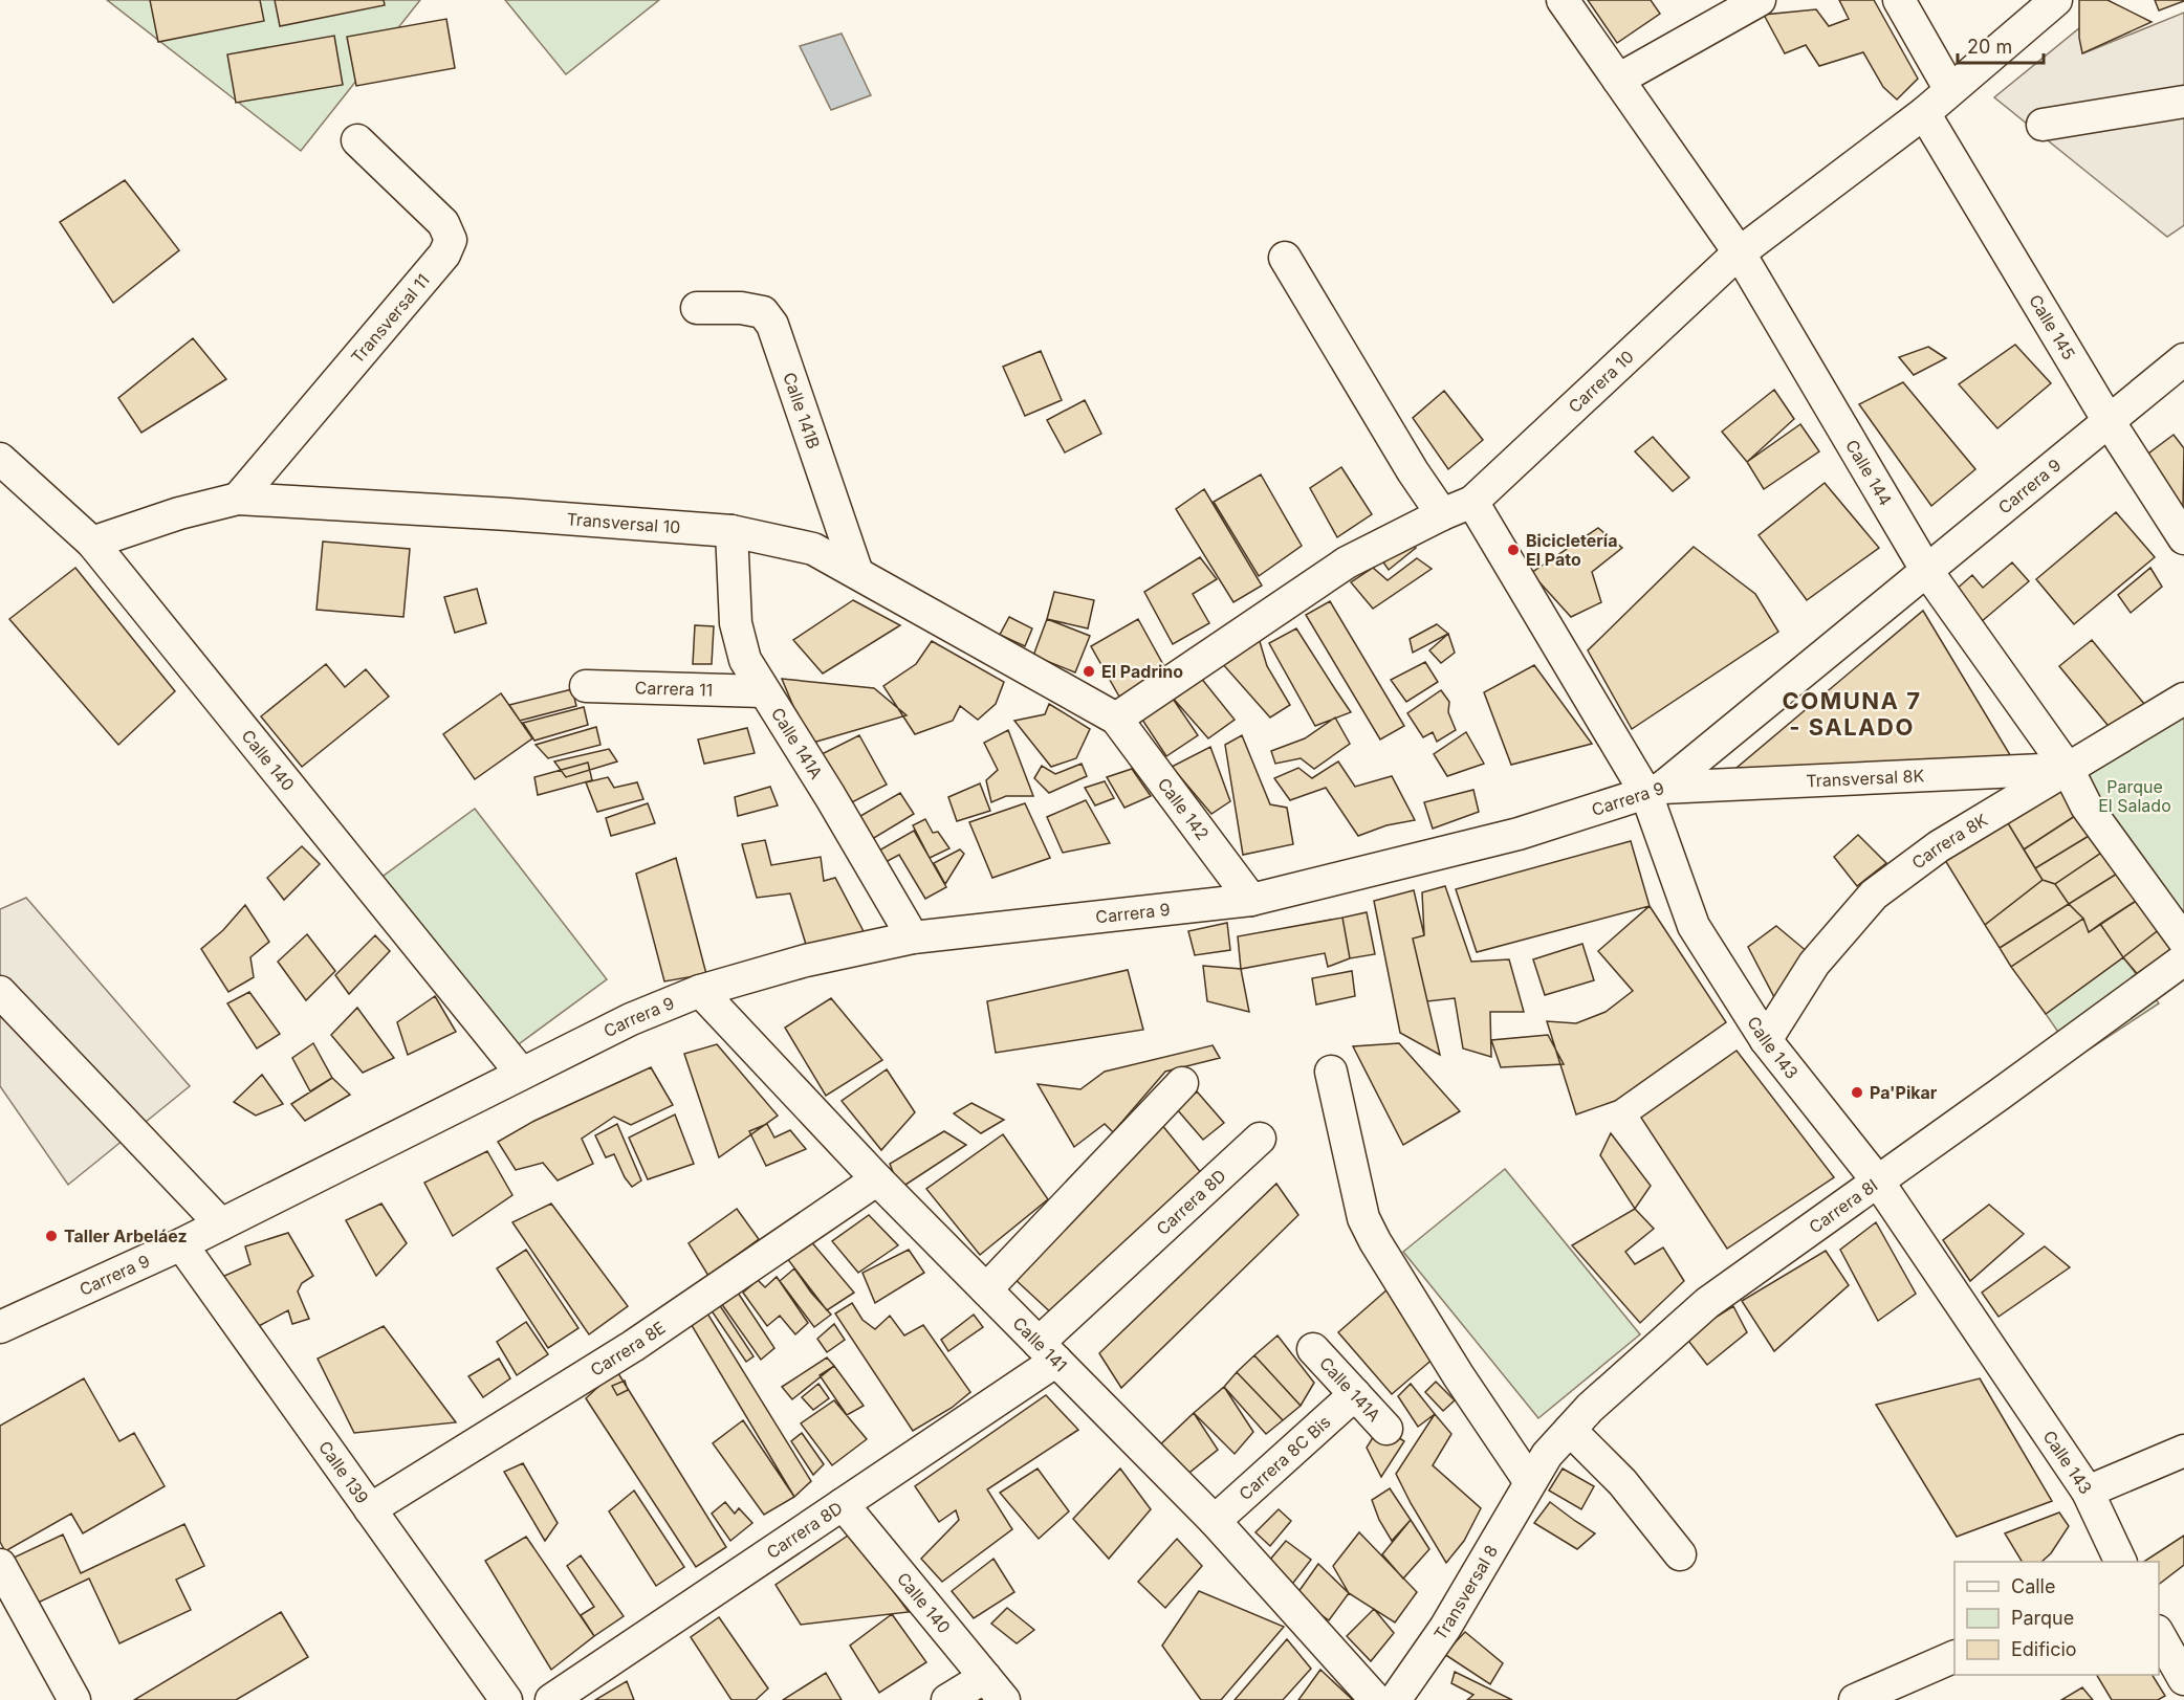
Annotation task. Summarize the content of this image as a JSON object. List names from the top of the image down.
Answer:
{
  "streets": {
    "street": [
      "Transversal 11",
      "Calle 145",
      "Carrera 10",
      "Calle 141B",
      "Calle 144",
      "Carrera 9",
      "Transversal 10",
      "Carrera 11",
      "Calle 141A",
      "Calle 140",
      "Transversal 8K",
      "Calle 142",
      "Carrera 8K",
      "Calle 143",
      "Carrera 8D",
      "Carrera 8I",
      "Calle 141",
      "Carrera 8E",
      "Carrera 8C Bis",
      "Calle 139",
      "Transversal 8"
    ]
  },
  "crossings": [
    ["Transversal 11", "Transversal 10"],
    ["Calle 145", "Carrera 10"],
    ["Calle 145", "Carrera 9"],
    ["Carrera 10", "Calle 144"],
    ["Carrera 10", "Transversal 10"],
    ["Carrera 10", "Calle 142"],
    ["Carrera 10", "Calle 143"],
    ["Calle 141B", "Transversal 10"],
    ["Calle 144", "Carrera 9"],
    ["Calle 144", "Transversal 8K"],
    ["Calle 144", "Carrera 8K"],
    ["Carrera 9", "Calle 141A"],
    ["Carrera 9", "Calle 140"],
    ["Carrera 9", "Transversal 8K"],
    ["Carrera 9", "Calle 142"],
    ["Carrera 9", "Calle 143"],
    ["Carrera 9", "Calle 141"],
    ["Carrera 9", "Calle 139"],
    ["Transversal 10", "Calle 141A"],
    ["Transversal 10", "Calle 140"],
    ["Transversal 10", "Calle 142"],
    ["Carrera 11", "Calle 141A"],
    ["Calle 141A", "Carrera 8C Bis"],
    ["Calle 140", "Carrera 8D"],
    ["Transversal 8K", "Carrera 8K"],
    ["Transversal 8K", "Calle 143"],
    ["Carrera 8K", "Calle 143"],
    ["Calle 143", "Carrera 8I"],
    ["Carrera 8D", "Calle 141"],
    ["Carrera 8I", "Transversal 8"],
    ["Calle 141", "Carrera 8E"],
    ["Calle 141", "Carrera 8C Bis"],
    ["Carrera 8E", "Calle 139"]
  ],
  "districts": ["COMUNA 7 - SALADO"],
  "parks": ["Parque El Salado"],
  "places": [
    "Bicicletería El Pato",
    "El Padrino",
    "Pa'Pikar",
    "Taller Arbeláez"
  ],
  "legend": ["Calle", "Parque", "Edificio"],
  "scale_bar": "20 m"
}
